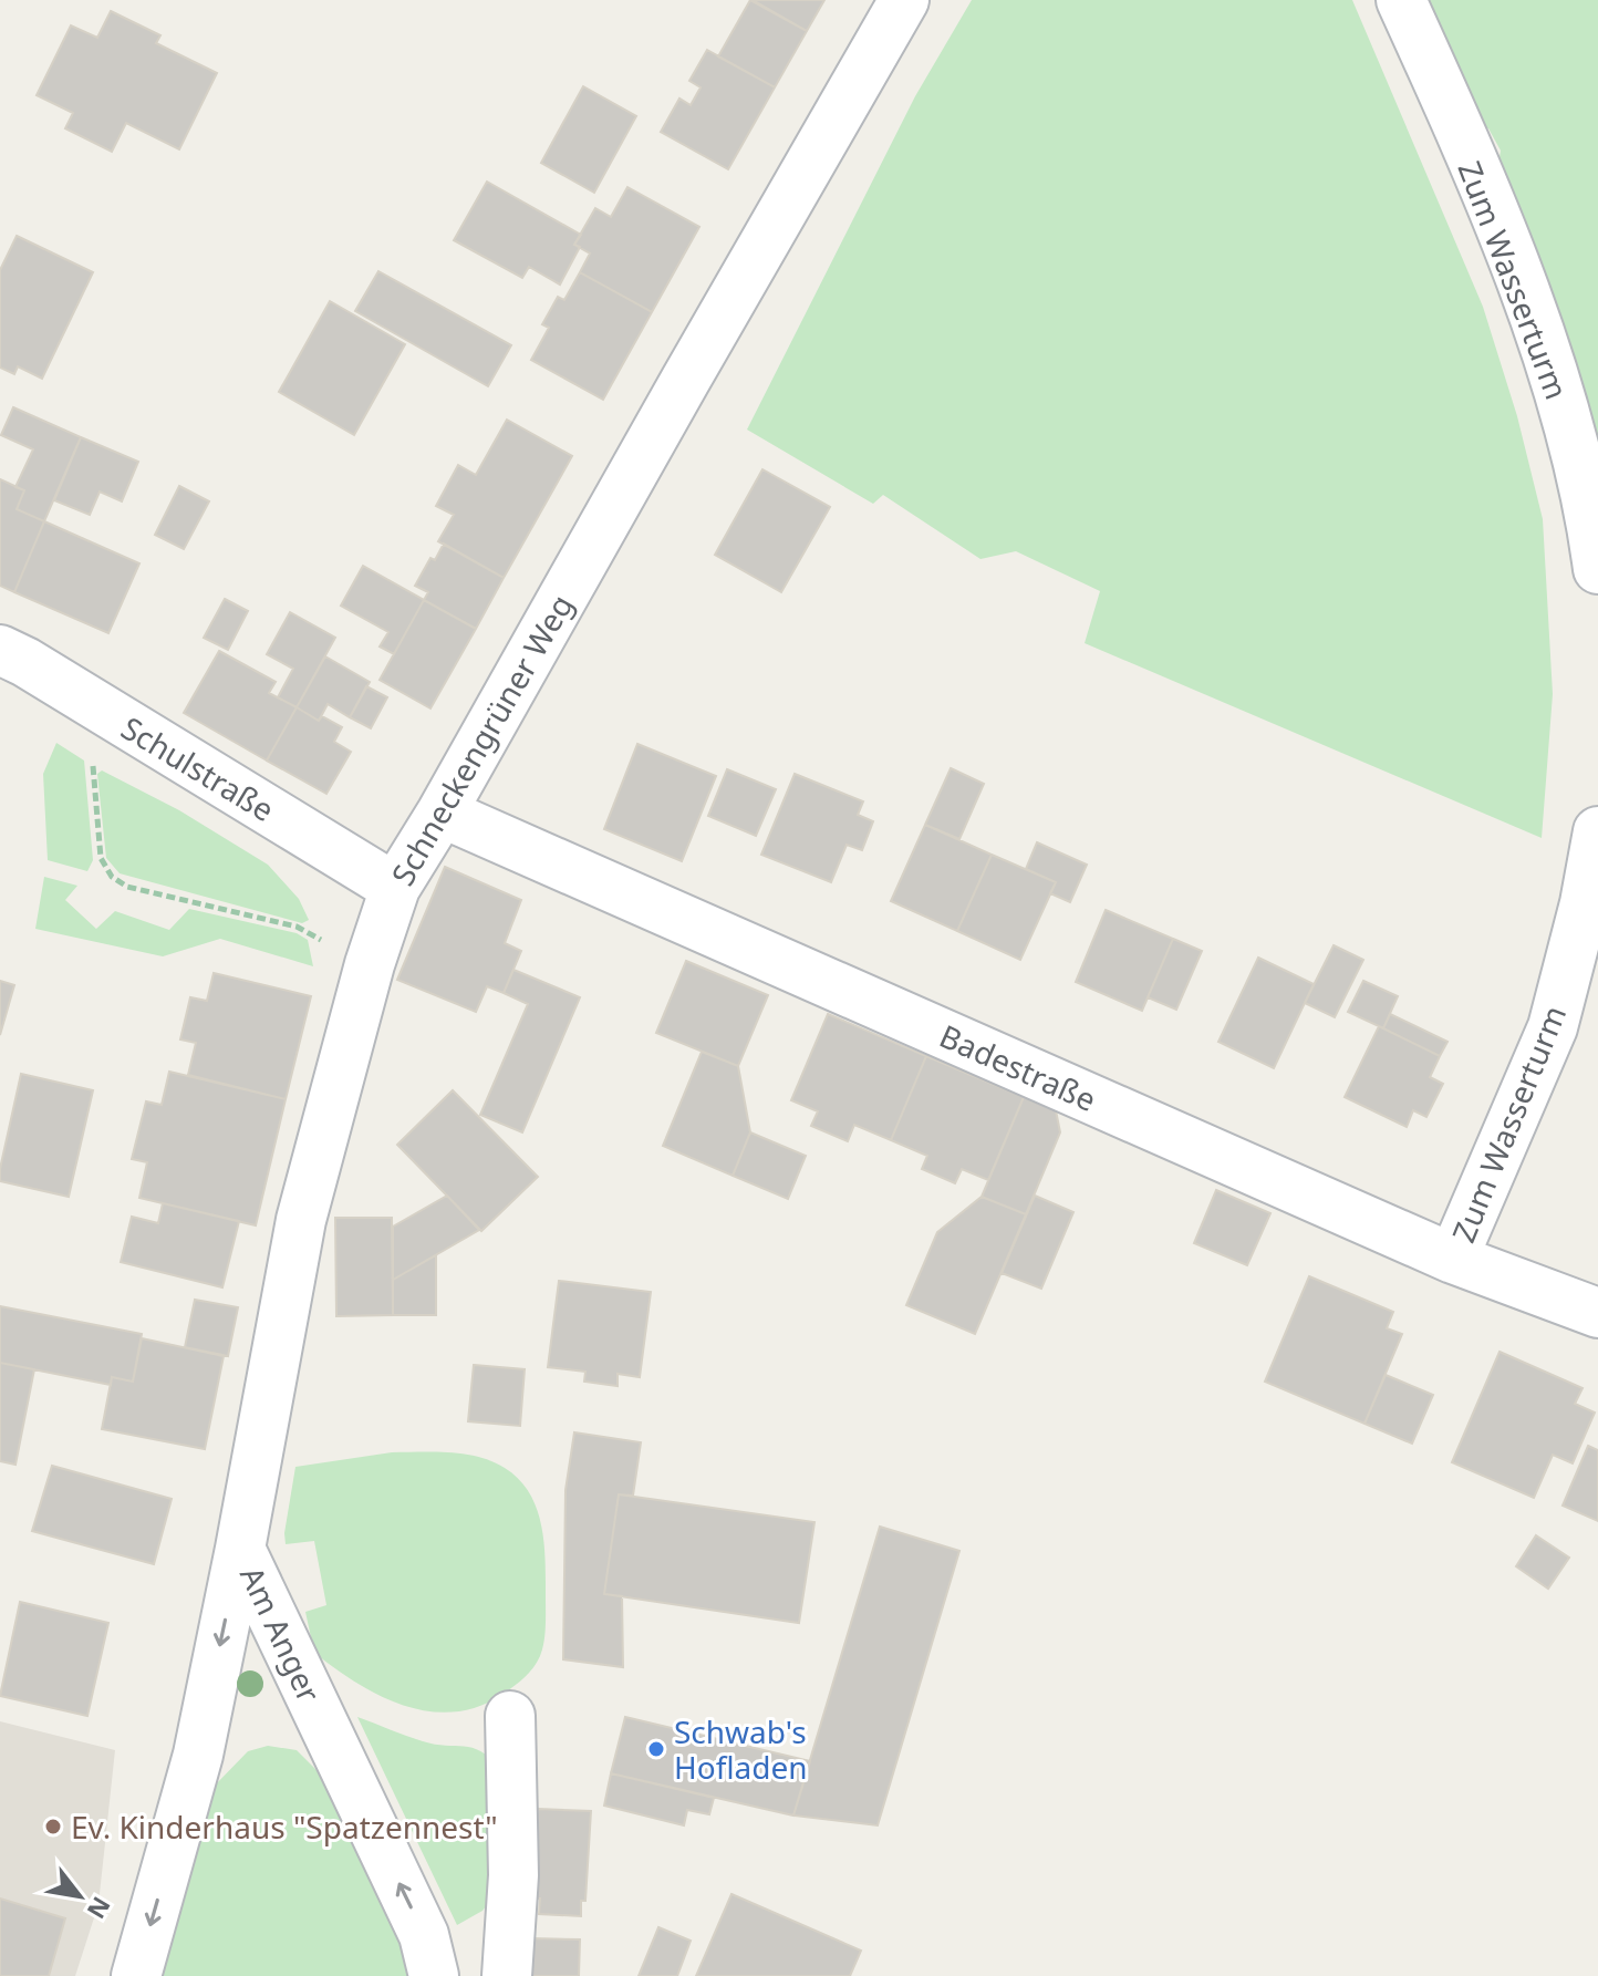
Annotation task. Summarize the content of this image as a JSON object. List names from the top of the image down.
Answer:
{
  "streets": {
    "street": [
      "Zum Wasserturm",
      "Schneckengrüner Weg",
      "Schulstraße",
      "Badestraße",
      "Am Anger"
    ]
  },
  "crossings": [
    ["Zum Wasserturm", "Badestraße"],
    ["Schneckengrüner Weg", "Schulstraße"],
    ["Schneckengrüner Weg", "Badestraße"],
    ["Schneckengrüner Weg", "Am Anger"]
  ],
  "places": ["Schwab's Hofladen", "Ev. Kinderhaus \"Spatzennest\""],
  "north": "bottom right"
}
